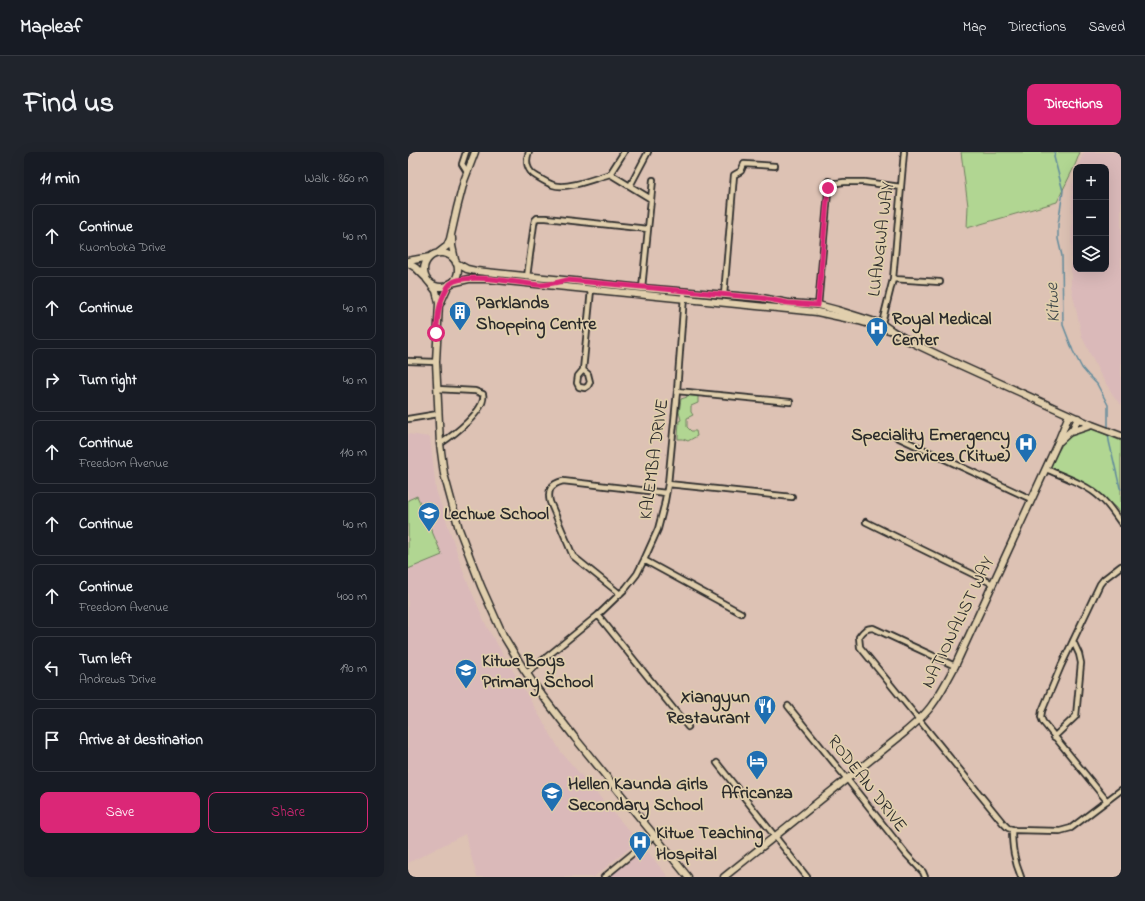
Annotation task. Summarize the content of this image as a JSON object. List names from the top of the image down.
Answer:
{
  "streets": {
    "main road": ["NATIONALIST WAY"],
    "street": ["LUANGWA WAY", "KALEMBA DRIVE", "RODEAN DRIVE"]
  },
  "crossings": [
    ["NATIONALIST WAY", "RODEAN DRIVE"]
  ],
  "water": ["Kitwe"],
  "places": {
    "building": ["Parklands Shopping Centre"],
    "hospital": ["Royal Medical Center", "Speciality Emergency Services (Kitwe)", "Kitwe Teaching Hospital"],
    "school or university": ["Lechwe School", "Kitwe Boys Primary School", "Hellen Kaunda Girls Secondary School"],
    "restaurant": ["Xiangyun Restaurant"],
    "hotel": ["Africanza"]
  },
  "page": {
    "header": "Mapleaf",
    "nav": ["Map", "Directions", "Saved"],
    "title": "Find us",
    "buttons": [
      "Directions",
      ["Save", "Share"]
    ],
    "heading": ["11 min", "Walk · 860 m"],
    "map_buttons": ["+", "−"],
    "list": [
      ["Continue", "Kuomboka Drive", "40 m"],
      ["Continue", "40 m"],
      ["Turn right", "40 m"],
      ["Continue", "Freedom Avenue", "110 m"],
      ["Continue", "40 m"],
      ["Continue", "Freedom Avenue", "400 m"],
      ["Turn left", "Andrews Drive", "190 m"],
      "Arrive at destination"
    ]
  }
}
